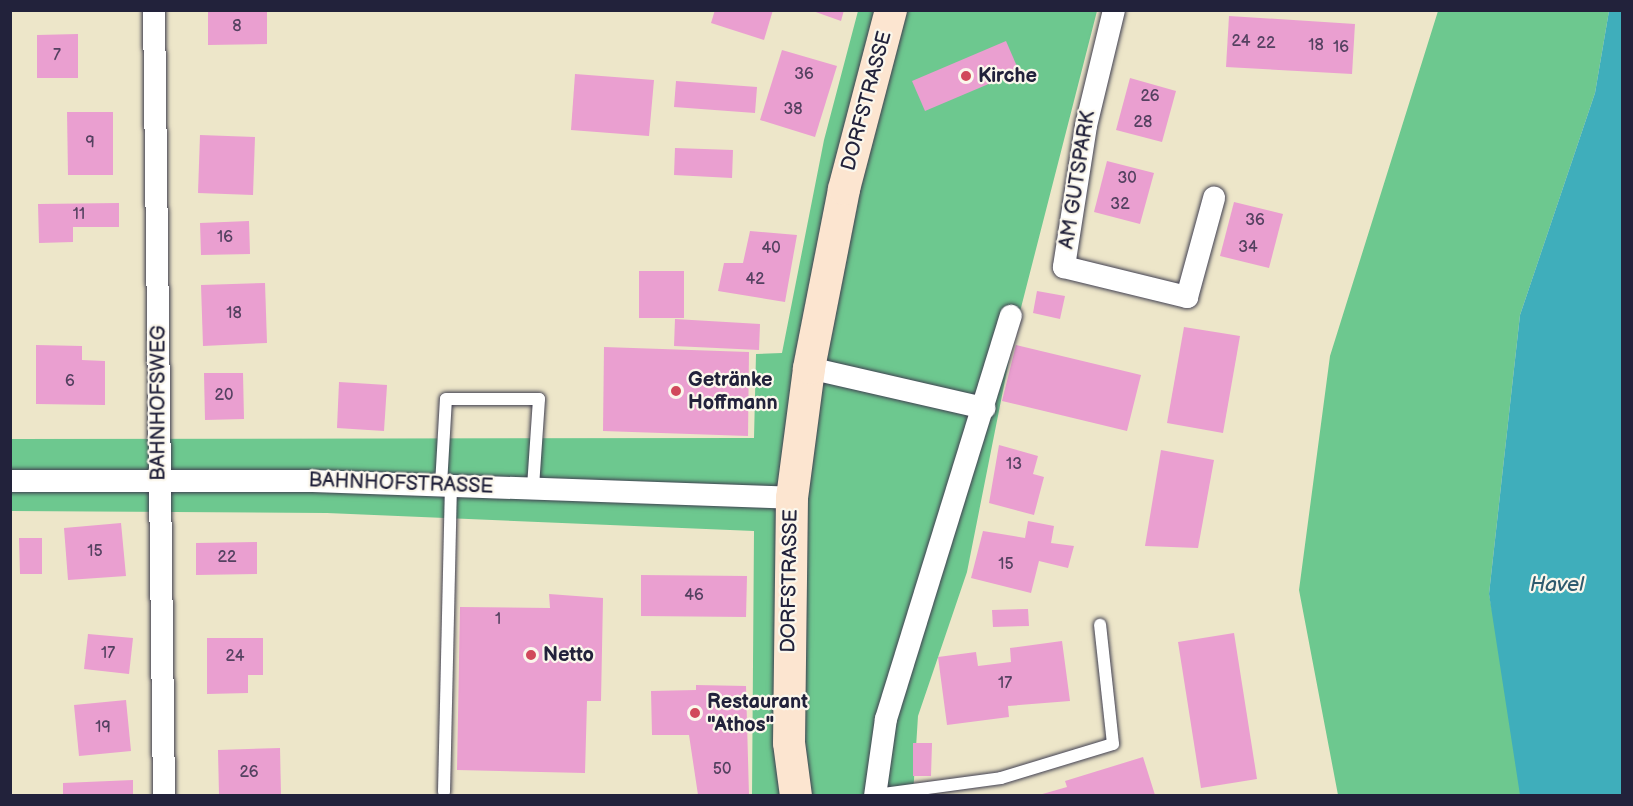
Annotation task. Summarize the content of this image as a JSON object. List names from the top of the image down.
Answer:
{
  "streets": {
    "main road": ["DORFSTRASSE"],
    "street": ["AM GUTSPARK", "BAHNHOFSWEG", "BAHNHOFSTRASSE"]
  },
  "crossings": [
    ["DORFSTRASSE", "BAHNHOFSTRASSE"],
    ["BAHNHOFSWEG", "BAHNHOFSTRASSE"]
  ],
  "water": ["Havel"],
  "places": [
    "Kirche",
    "Getränke Hoffmann",
    "Netto",
    "Restaurant \"Athos\""
  ],
  "house_numbers": [
    "8",
    "24",
    "22",
    "18",
    "16",
    "7",
    "36",
    "26",
    "38",
    "28",
    "9",
    "30",
    "32",
    "11",
    "36",
    "16",
    "34",
    "40",
    "42",
    "18",
    "6",
    "20",
    "13",
    "15",
    "22",
    "15",
    "46",
    "1",
    "17",
    "24",
    "17",
    "19",
    "50",
    "26"
  ]
}
